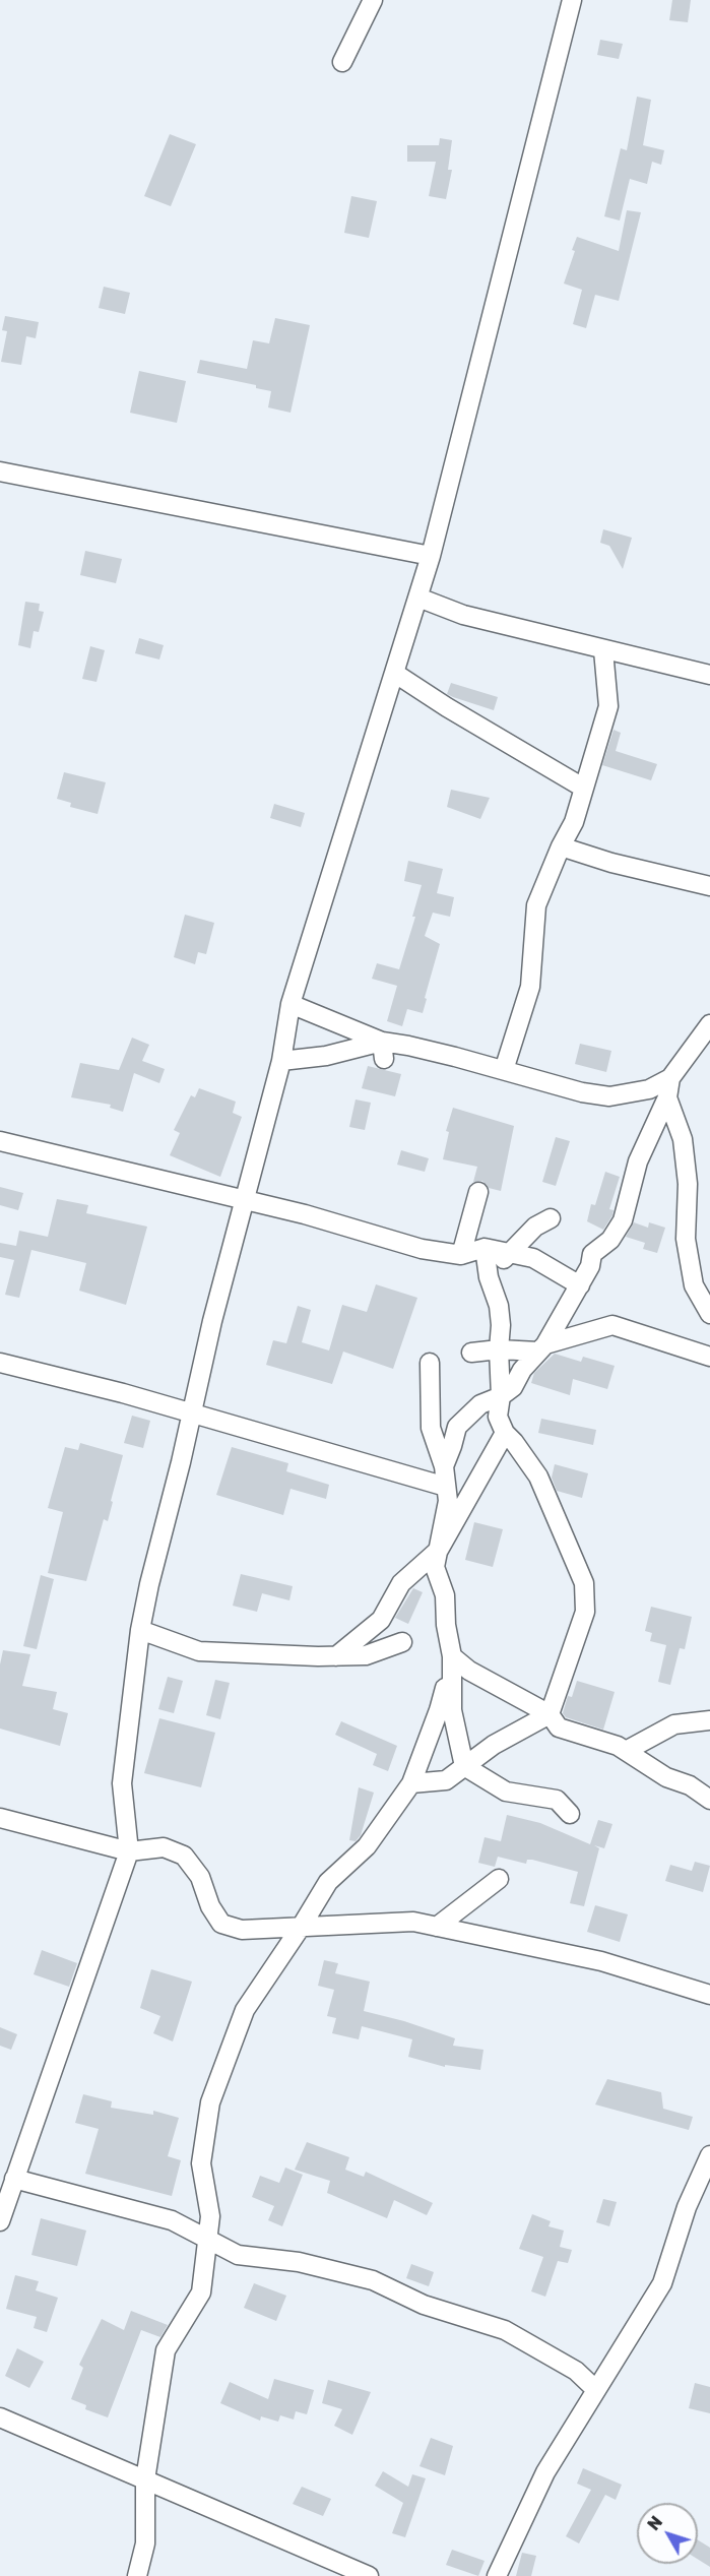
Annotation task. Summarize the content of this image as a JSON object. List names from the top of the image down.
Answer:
{
  "north": "top left"
}
